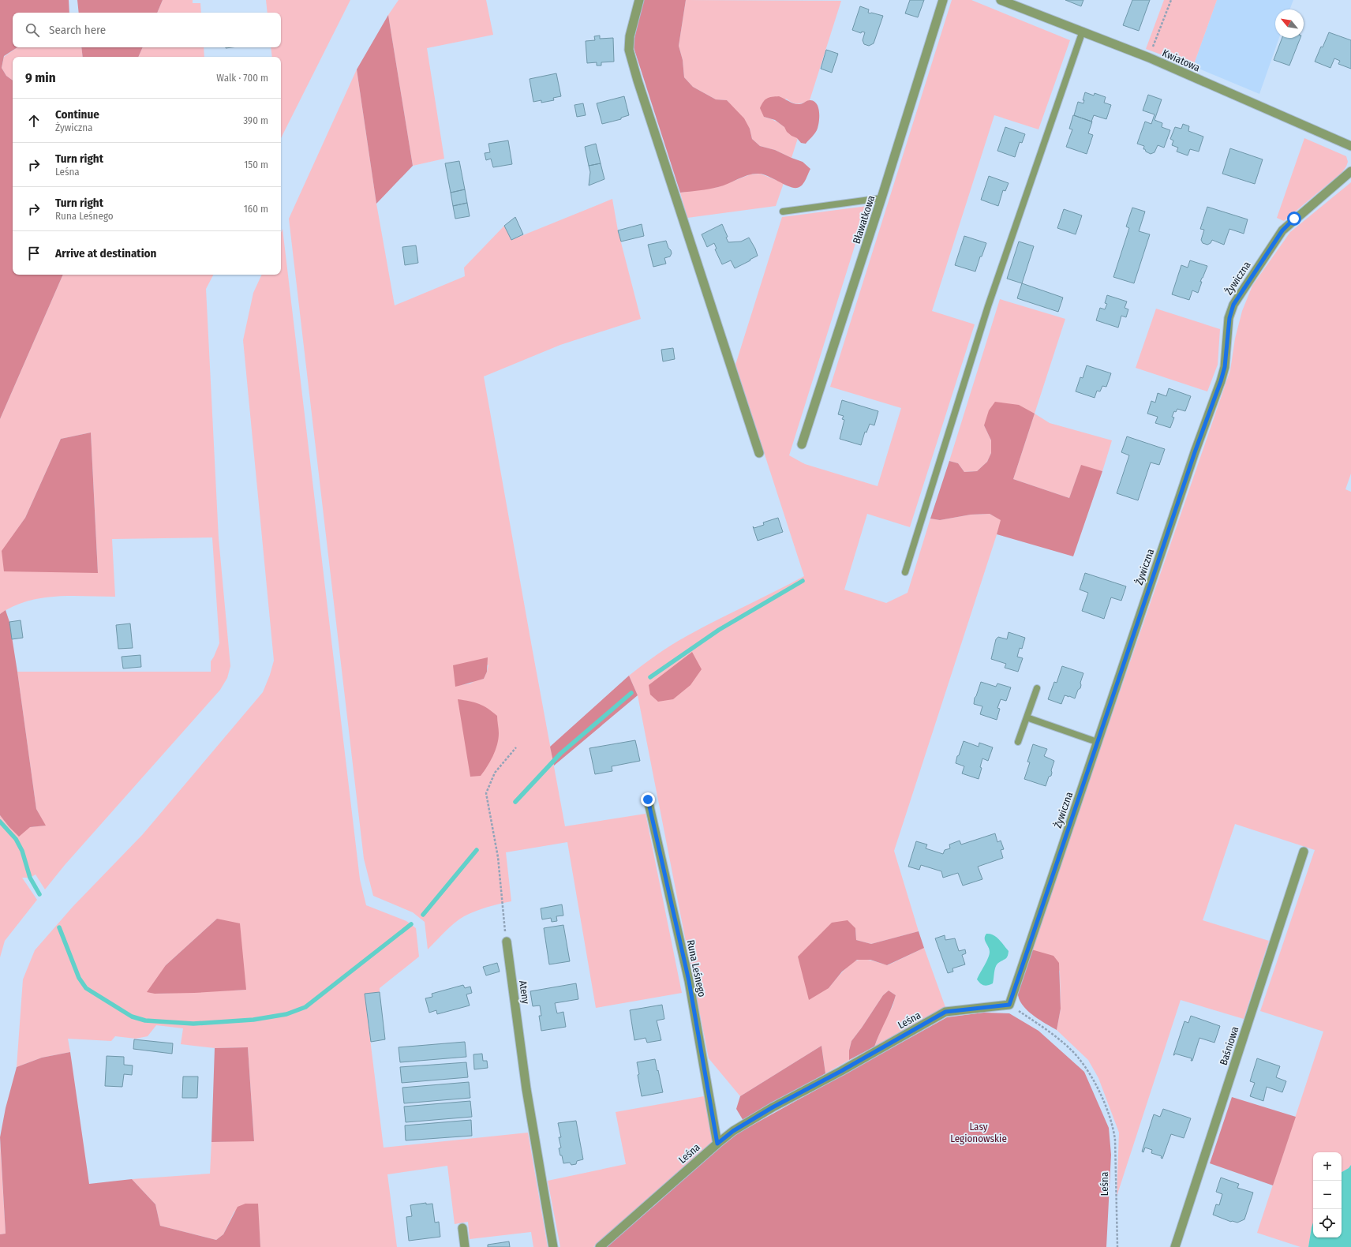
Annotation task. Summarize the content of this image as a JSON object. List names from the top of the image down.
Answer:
{
  "streets": {
    "street": [
      "Kwiatowa",
      "Bławatkowa",
      "Żywiczna",
      "Runa Leśnego",
      "Ateny",
      "Leśna",
      "Baśniowa"
    ]
  },
  "crossings": [
    ["Żywiczna", "Leśna"],
    ["Runa Leśnego", "Leśna"]
  ],
  "parks": ["Lasy Legionowskie"],
  "north": "top left",
  "page": {
    "search": "Search here",
    "heading": ["9 min", "Walk · 700 m"],
    "list": [
      ["Continue", "Żywiczna", "390 m"],
      ["Turn right", "Leśna", "150 m"],
      ["Turn right", "Runa Leśnego", "160 m"],
      "Arrive at destination"
    ],
    "map_buttons": ["+", "−"]
  }
}
